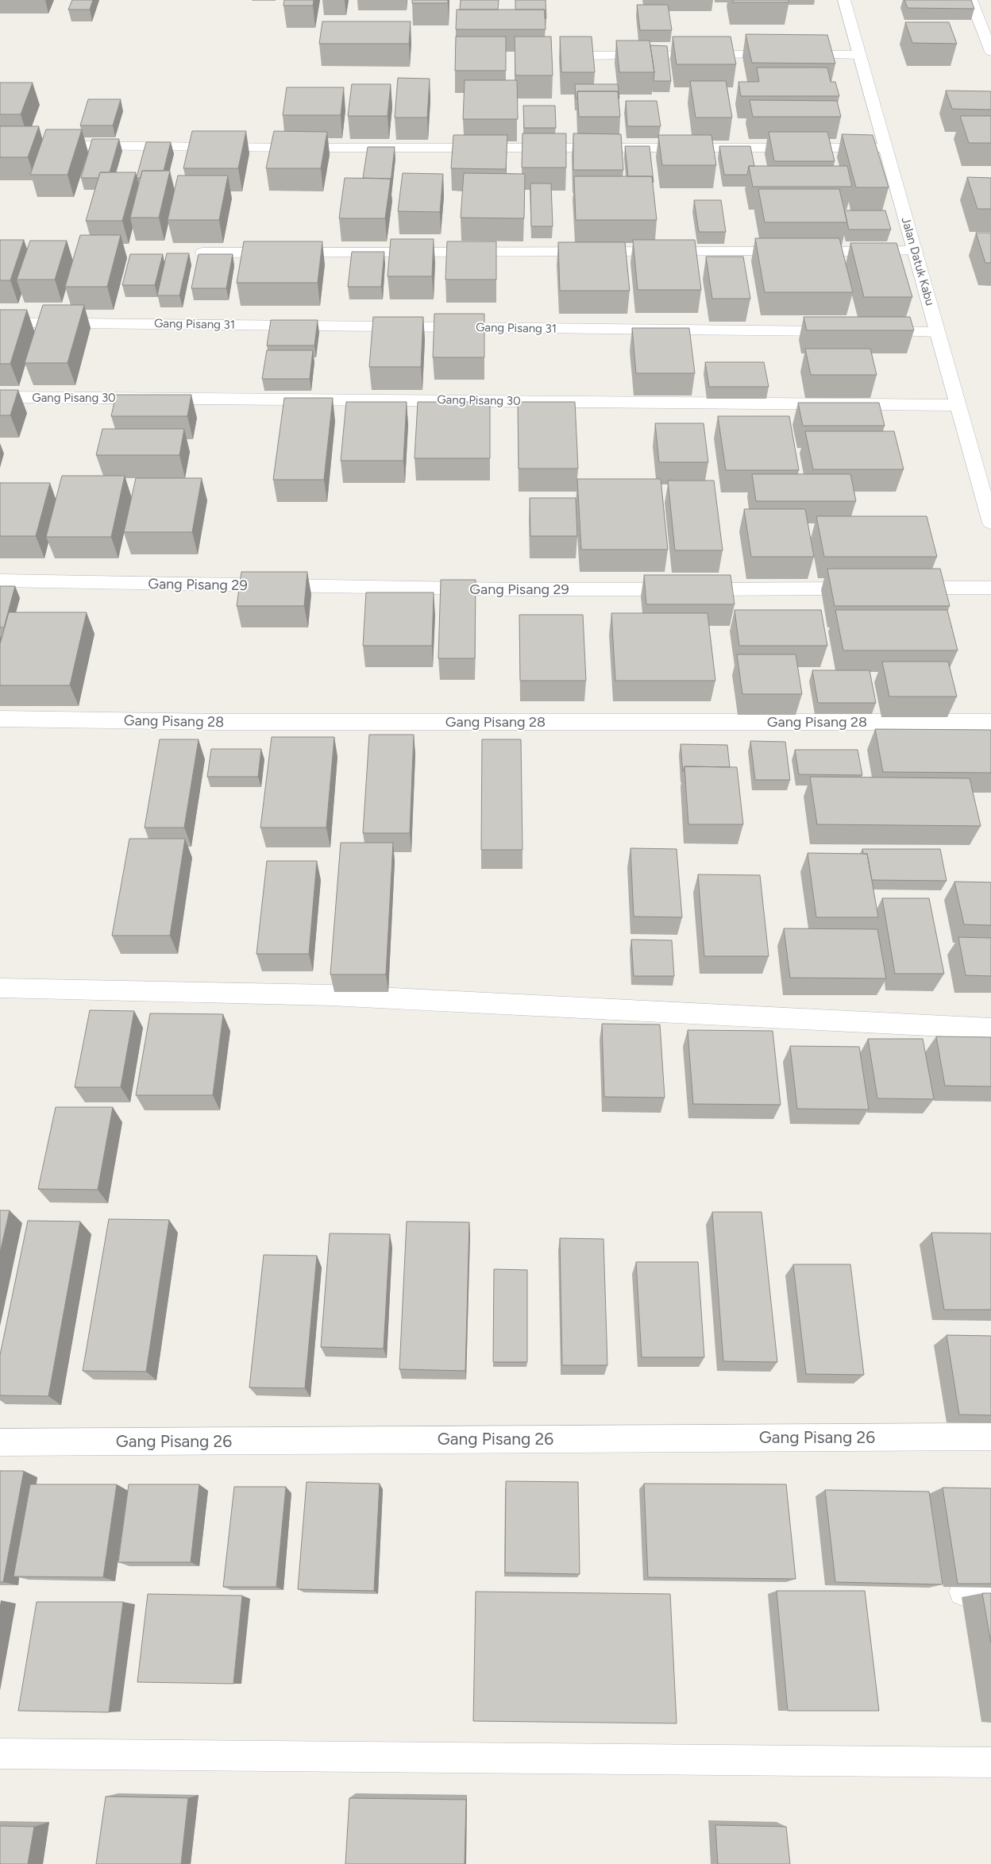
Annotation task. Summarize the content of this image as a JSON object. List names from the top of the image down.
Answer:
{
  "streets": {
    "street": [
      "Jalan Datuk Kabu",
      "Gang Pisang 31",
      "Gang Pisang 30",
      "Gang Pisang 29",
      "Gang Pisang 28",
      "Gang Pisang 26"
    ]
  },
  "crossings": [
    ["Jalan Datuk Kabu", "Gang Pisang 30"]
  ]
}
